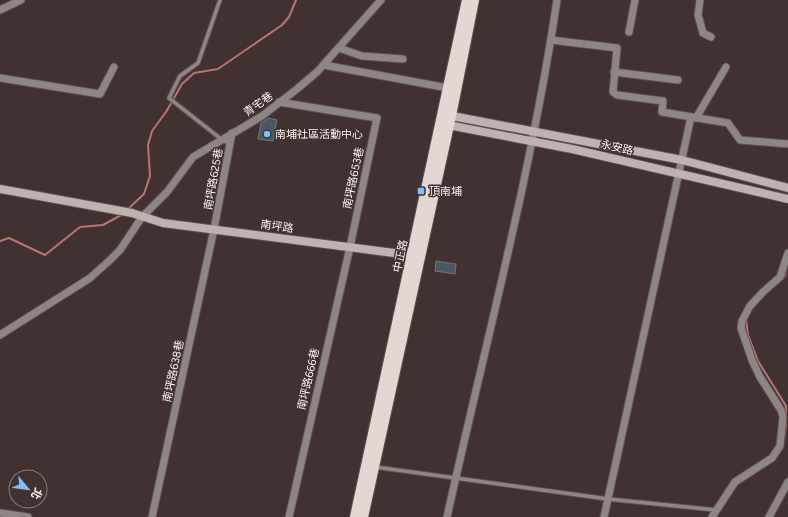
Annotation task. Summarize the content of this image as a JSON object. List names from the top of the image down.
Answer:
{
  "streets": {
    "main road": ["中正路"],
    "street": [
      "青宅巷",
      "永安路",
      "南坪路653巷",
      "南坪路625巷",
      "南坪路",
      "南坪路638巷",
      "南坪路666巷"
    ]
  },
  "crossings": [
    ["青宅巷", "南坪路653巷"],
    ["青宅巷", "南坪路625巷"],
    ["青宅巷", "南坪路"],
    ["永安路", "中正路"],
    ["南坪路653巷", "南坪路"],
    ["南坪路653巷", "南坪路666巷"],
    ["南坪路625巷", "南坪路"],
    ["南坪路625巷", "南坪路638巷"],
    ["南坪路", "中正路"],
    ["南坪路", "南坪路638巷"],
    ["南坪路", "南坪路666巷"]
  ],
  "places": {
    "other": ["南埔社區活動中心"],
    "transit": ["頂南埔"]
  },
  "north": "bottom right"
}
